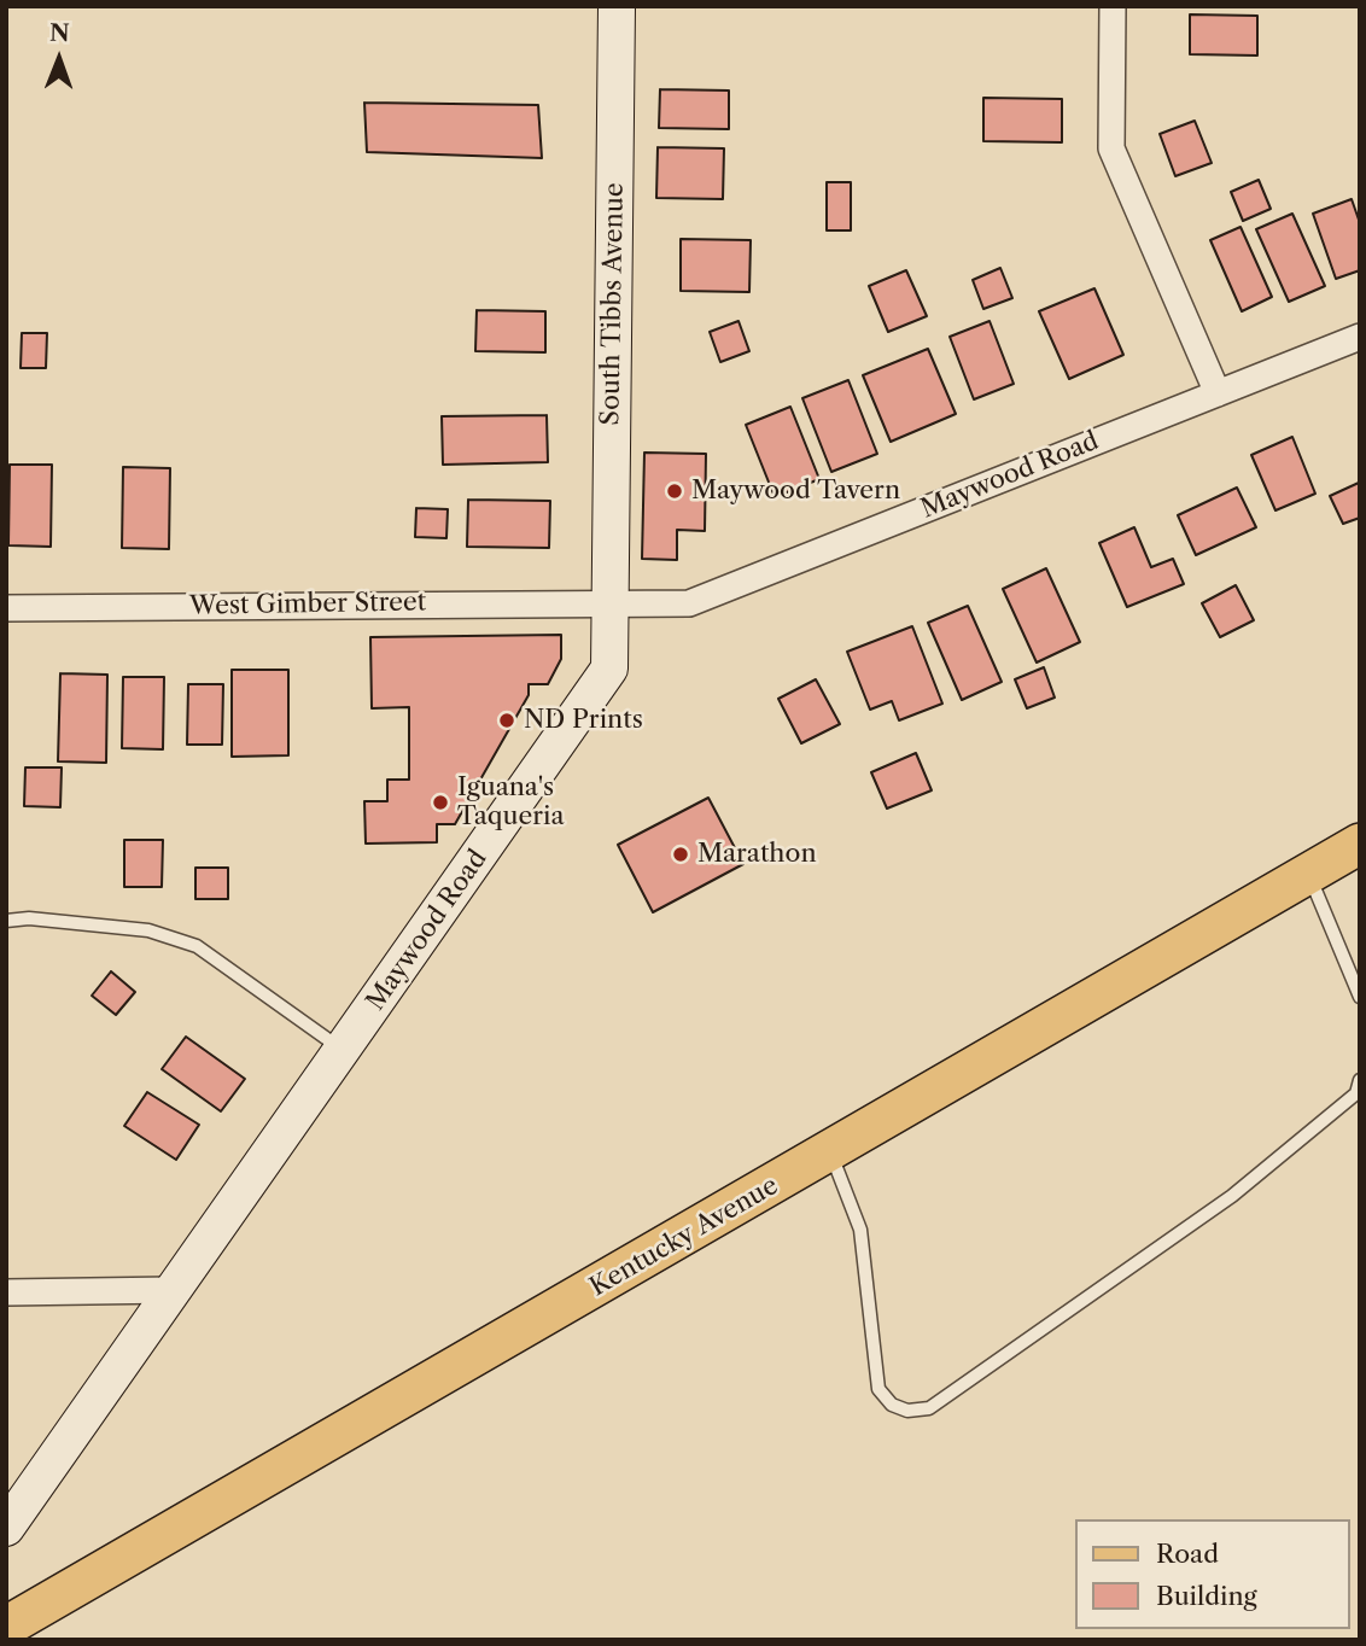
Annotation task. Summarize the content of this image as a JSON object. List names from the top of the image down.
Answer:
{
  "streets": {
    "main road": ["South Tibbs Avenue", "Maywood Road", "Kentucky Avenue"],
    "street": ["West Gimber Street"]
  },
  "crossings": [
    ["South Tibbs Avenue", "Maywood Road"],
    ["South Tibbs Avenue", "West Gimber Street"],
    ["Maywood Road", "West Gimber Street"]
  ],
  "places": [
    "Maywood Tavern",
    "ND Prints",
    "Iguana's Taqueria",
    "Marathon"
  ],
  "legend": ["Road", "Building"],
  "north": "top"
}
